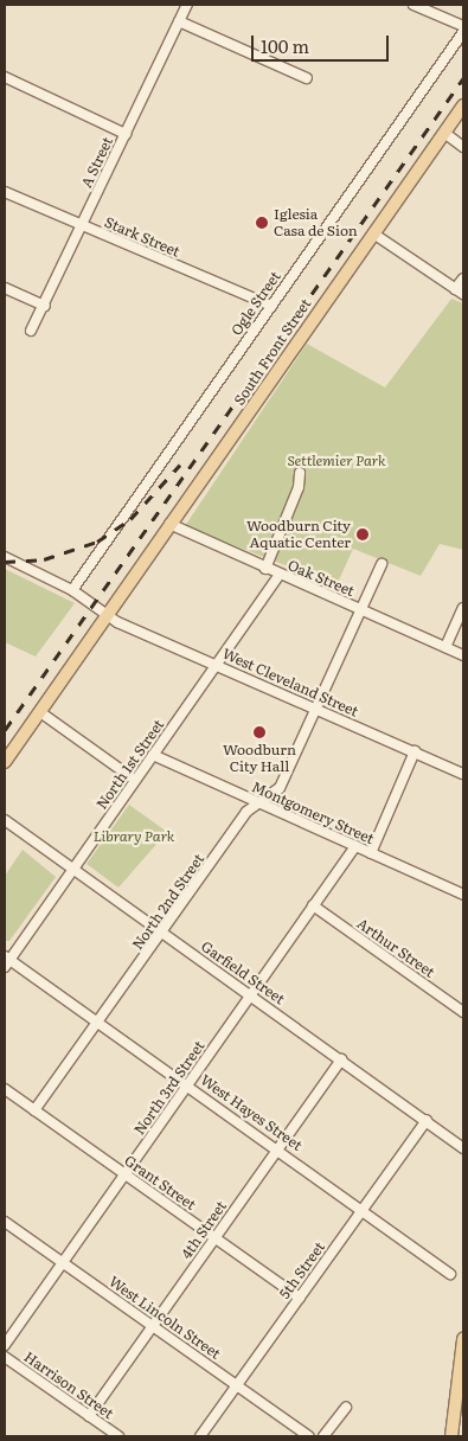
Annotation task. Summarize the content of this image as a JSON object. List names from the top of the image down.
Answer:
{
  "streets": {
    "main road": ["South Front Street"],
    "street": [
      "A Street",
      "Stark Street",
      "Ogle Street",
      "Oak Street",
      "West Cleveland Street",
      "North 1st Street",
      "Montgomery Street",
      "North 2nd Street",
      "Arthur Street",
      "Garfield Street",
      "North 3rd Street",
      "West Hayes Street",
      "Grant Street",
      "4th Street",
      "5th Street",
      "West Lincoln Street",
      "Harrison Street"
    ]
  },
  "crossings": [
    ["A Street", "Stark Street"],
    ["Stark Street", "Ogle Street"],
    ["Ogle Street", "West Cleveland Street"],
    ["South Front Street", "Oak Street"],
    ["South Front Street", "West Cleveland Street"],
    ["Oak Street", "North 1st Street"],
    ["Oak Street", "North 2nd Street"],
    ["West Cleveland Street", "North 1st Street"],
    ["West Cleveland Street", "North 2nd Street"],
    ["North 1st Street", "Montgomery Street"],
    ["North 1st Street", "Garfield Street"],
    ["North 1st Street", "West Hayes Street"],
    ["Montgomery Street", "North 2nd Street"],
    ["Montgomery Street", "North 3rd Street"],
    ["North 2nd Street", "Garfield Street"],
    ["North 2nd Street", "West Hayes Street"],
    ["North 2nd Street", "Grant Street"],
    ["Arthur Street", "North 3rd Street"],
    ["Garfield Street", "North 3rd Street"],
    ["Garfield Street", "4th Street"],
    ["Garfield Street", "5th Street"],
    ["North 3rd Street", "West Hayes Street"],
    ["North 3rd Street", "Grant Street"],
    ["North 3rd Street", "West Lincoln Street"],
    ["West Hayes Street", "4th Street"],
    ["West Hayes Street", "5th Street"],
    ["Grant Street", "4th Street"],
    ["Grant Street", "5th Street"],
    ["4th Street", "West Lincoln Street"],
    ["4th Street", "Harrison Street"],
    ["5th Street", "West Lincoln Street"]
  ],
  "parks": ["Settlemier Park", "Library Park"],
  "places": ["Iglesia Casa de Sion", "Woodburn City Aquatic Center", "Woodburn City Hall"],
  "scale_bar": "100 m"
}
